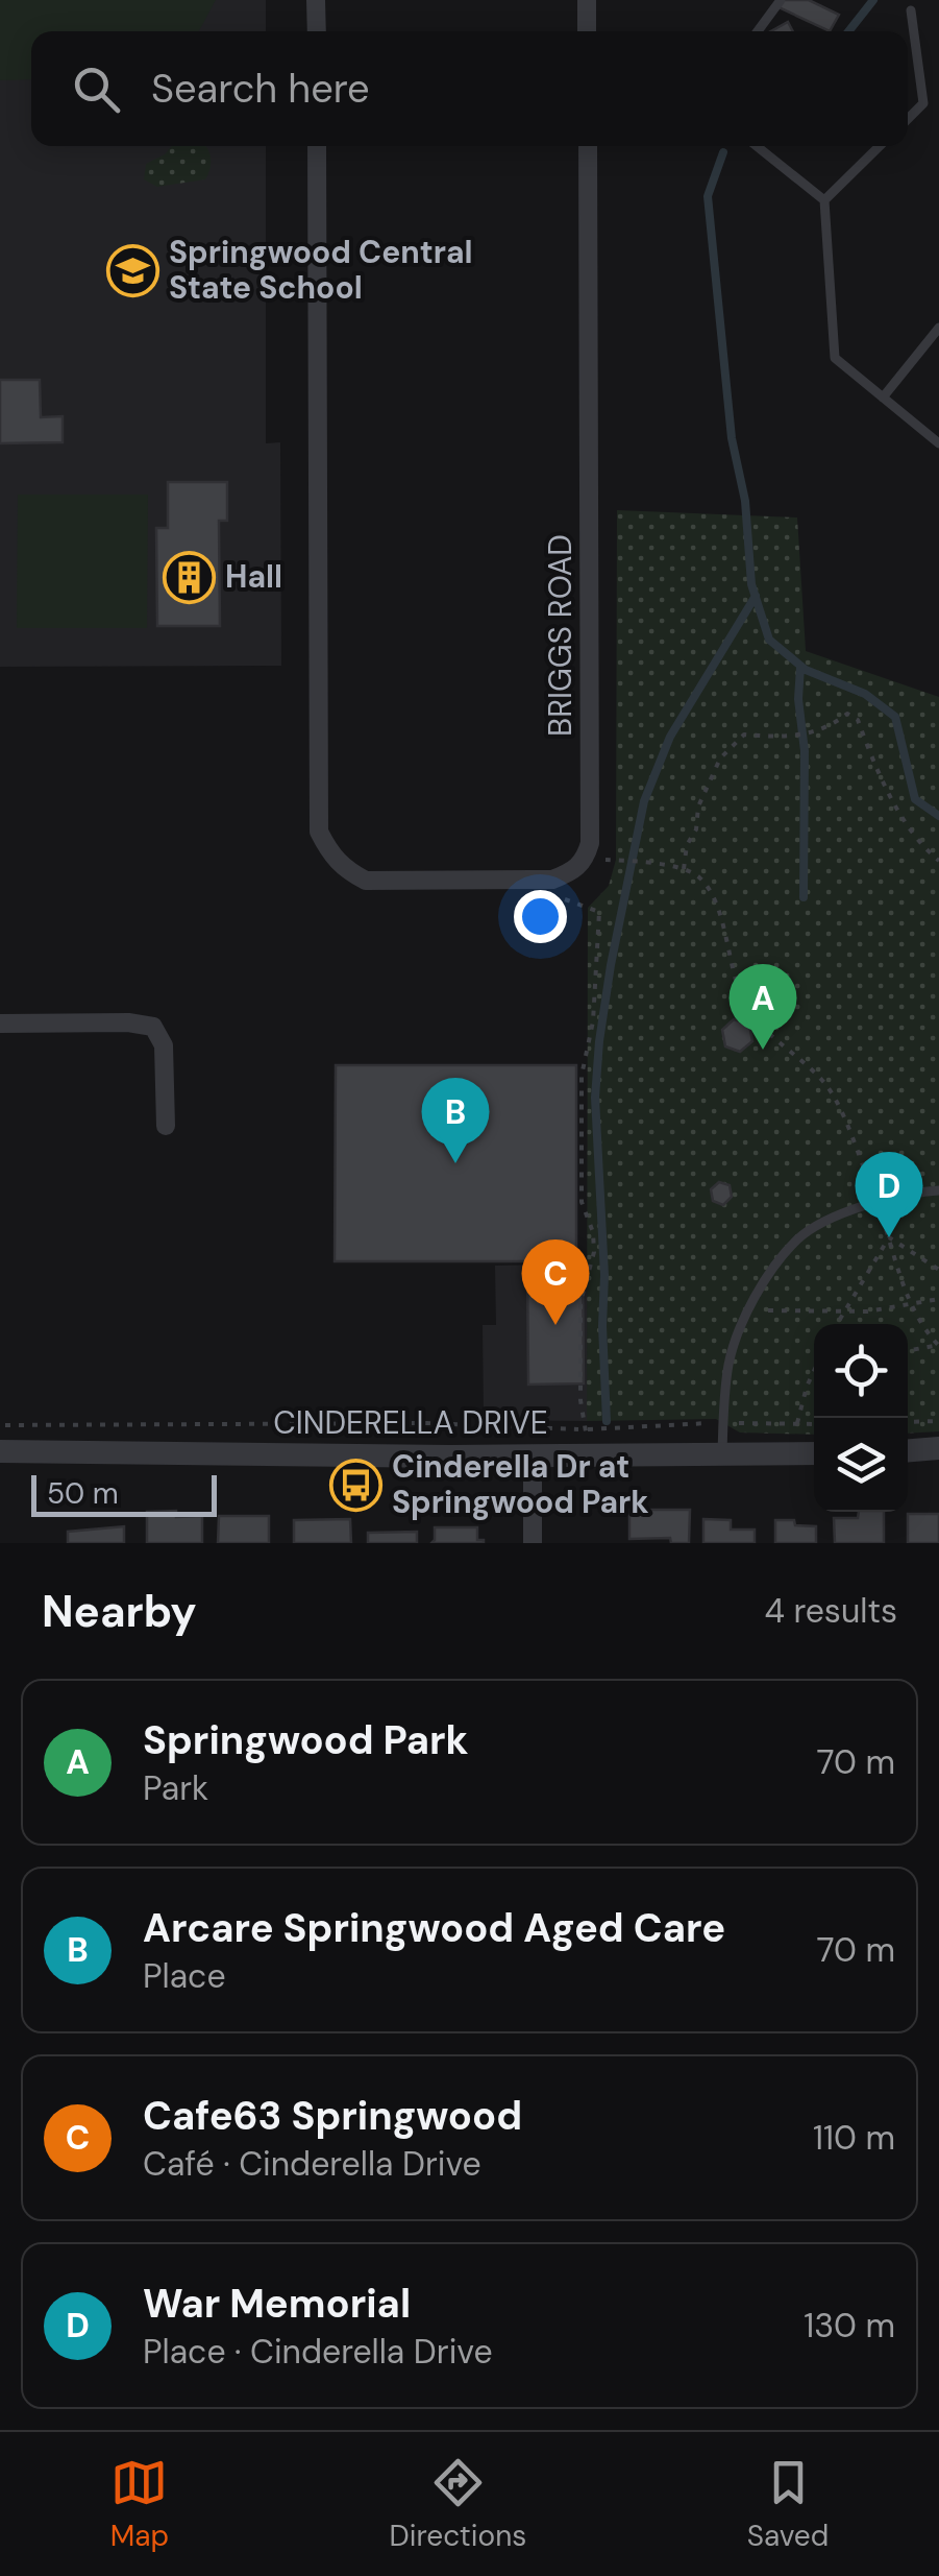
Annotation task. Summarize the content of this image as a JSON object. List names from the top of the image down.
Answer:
{
  "streets": {
    "street": ["BRIGGS ROAD", "CINDERELLA DRIVE"]
  },
  "places": {
    "school or university": ["Springwood Central State School"],
    "building": ["Hall"],
    "bus stop": ["Cinderella Dr at Springwood Park"]
  },
  "scale_bar": "50 m",
  "page": {
    "search": "Search here",
    "pins": [
      "A",
      "B",
      "D",
      "C"
    ],
    "scale": "50 m",
    "heading": ["Nearby", "4 results"],
    "list": [
      {
        "mark": "A",
        "name": "Springwood Park",
        "note": "Park",
        "value": "70 m"
      },
      {
        "mark": "B",
        "name": "Arcare Springwood Aged Care",
        "note": "Place",
        "value": "70 m"
      },
      {
        "mark": "C",
        "name": "Cafe63 Springwood",
        "note": "Café · Cinderella Drive",
        "value": "110 m"
      },
      {
        "mark": "D",
        "name": "War Memorial",
        "note": "Place · Cinderella Drive",
        "value": "130 m"
      }
    ],
    "nav": ["Map", "Directions", "Saved"]
  }
}
